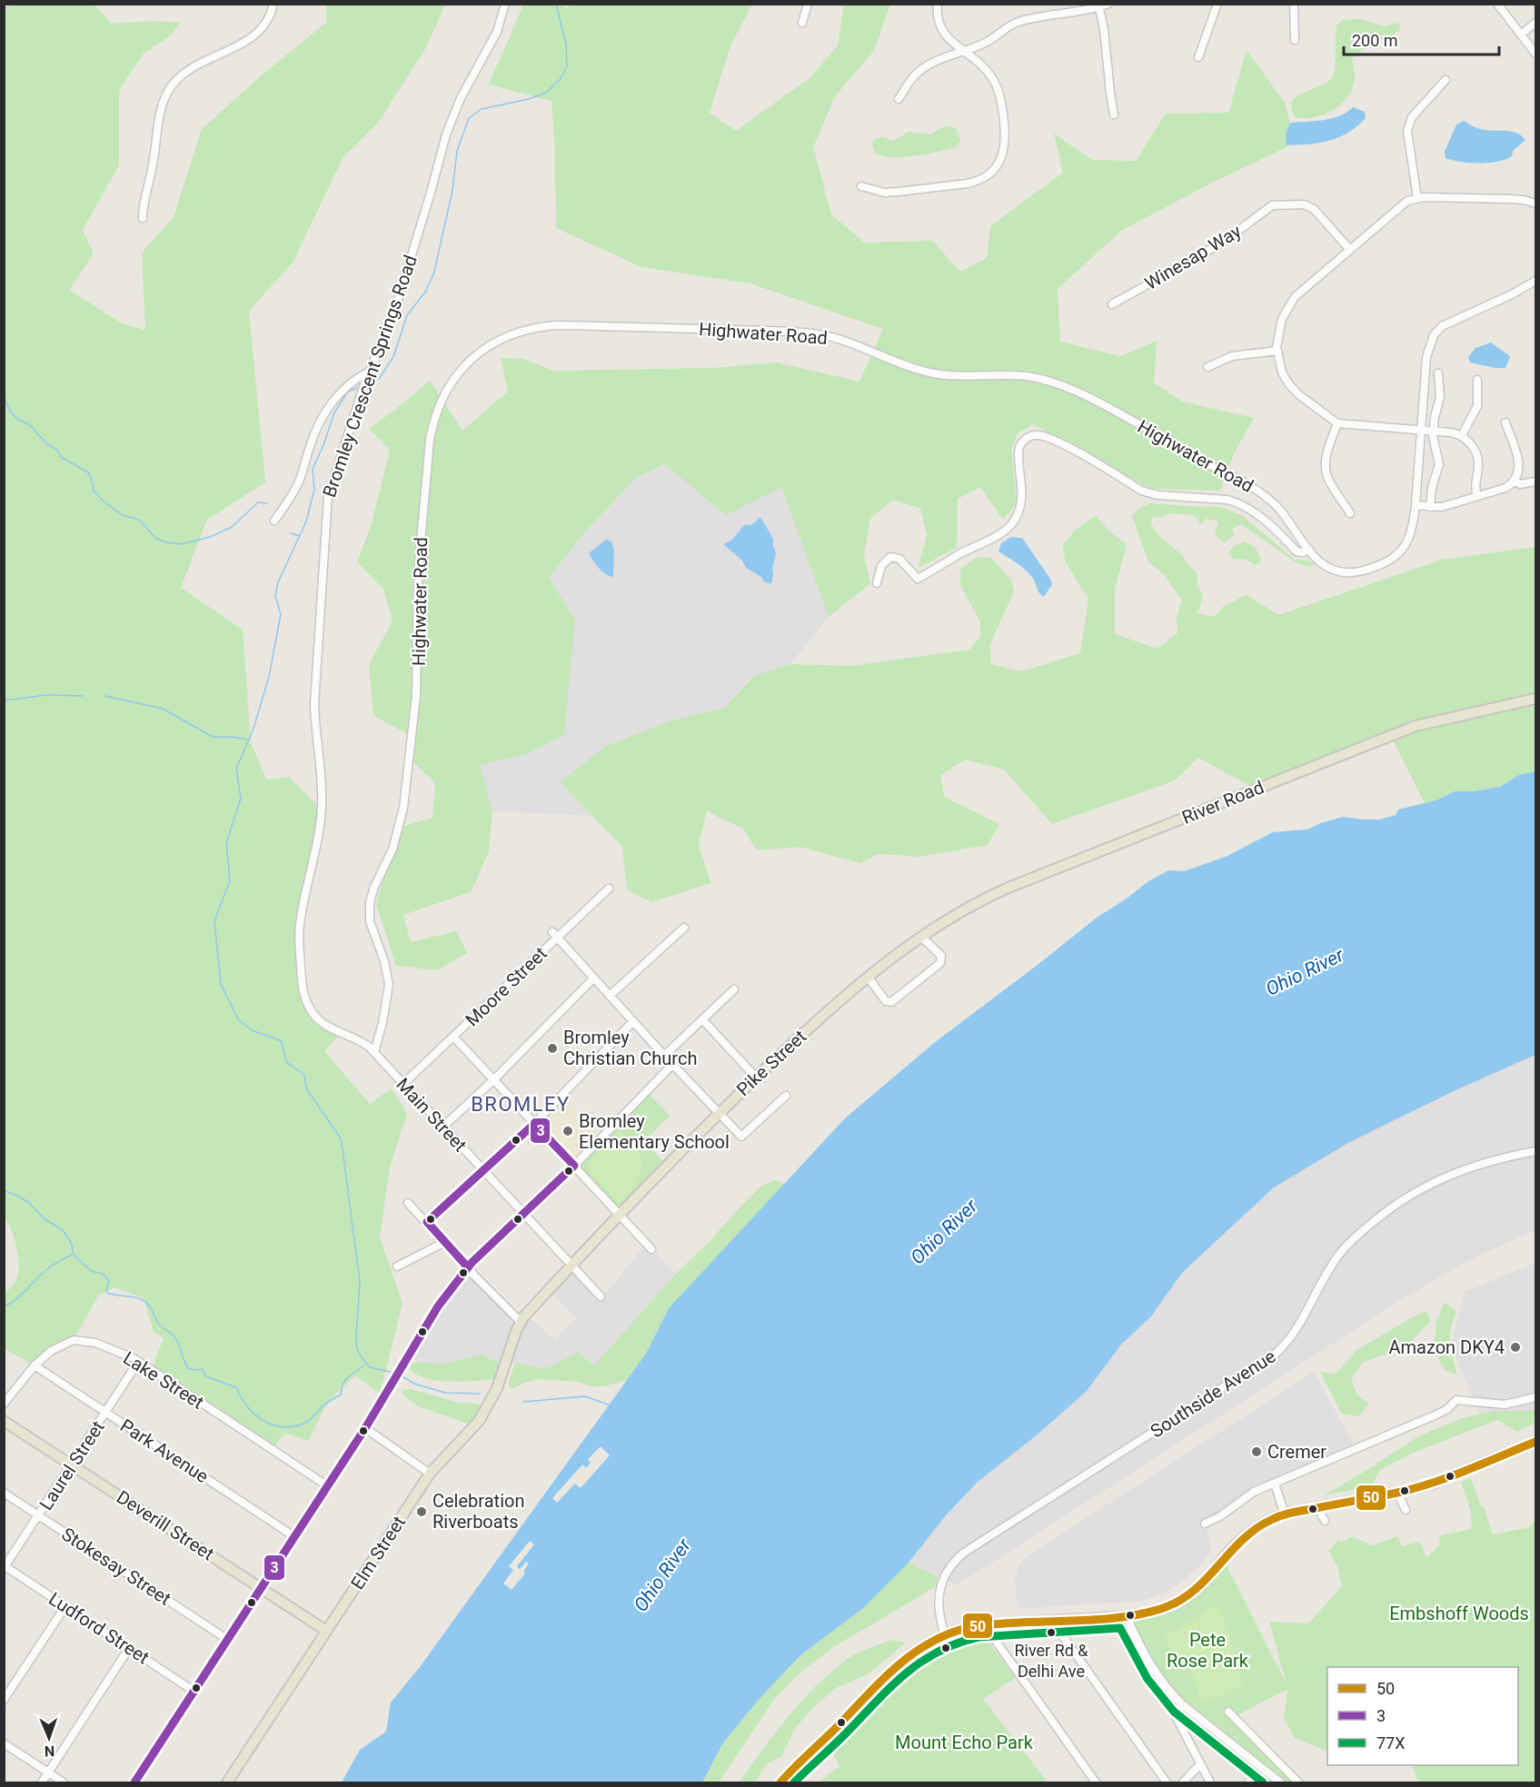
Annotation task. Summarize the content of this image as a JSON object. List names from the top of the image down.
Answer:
{
  "streets": {
    "main road": [
      "River Road",
      "Pike Street",
      "Deverill Street",
      "Elm Street"
    ],
    "street": [
      "Winesap Way",
      "Highwater Road",
      "Bromley Crescent Springs Road",
      "Moore Street",
      "Main Street",
      "Lake Street",
      "Southside Avenue",
      "Park Avenue",
      "Laurel Street",
      "Stokesay Street",
      "Ludford Street"
    ]
  },
  "crossings": [
    ["Highwater Road", "Bromley Crescent Springs Road"],
    ["Highwater Road", "Main Street"],
    ["Bromley Crescent Springs Road", "Main Street"],
    ["River Road", "Pike Street"],
    ["Moore Street", "Main Street"],
    ["Pike Street", "Main Street"],
    ["Pike Street", "Elm Street"],
    ["Lake Street", "Park Avenue"],
    ["Lake Street", "Laurel Street"],
    ["Park Avenue", "Laurel Street"],
    ["Laurel Street", "Deverill Street"],
    ["Laurel Street", "Stokesay Street"],
    ["Laurel Street", "Ludford Street"],
    ["Deverill Street", "Elm Street"]
  ],
  "districts": ["BROMLEY"],
  "water": ["Ohio River"],
  "parks": ["Embshoff Woods", "Pete Rose Park", "Mount Echo Park"],
  "places": [
    "Bromley Christian Church",
    "Bromley Elementary School",
    "Amazon DKY4",
    "Cremer",
    "Celebration Riverboats",
    "River Rd & Delhi Ave"
  ],
  "lines": ["transit line 3", "transit line 50", "transit line 77X"],
  "legend": ["50", "3", "77X"],
  "scale_bar": "200 m",
  "north": "bottom"
}
